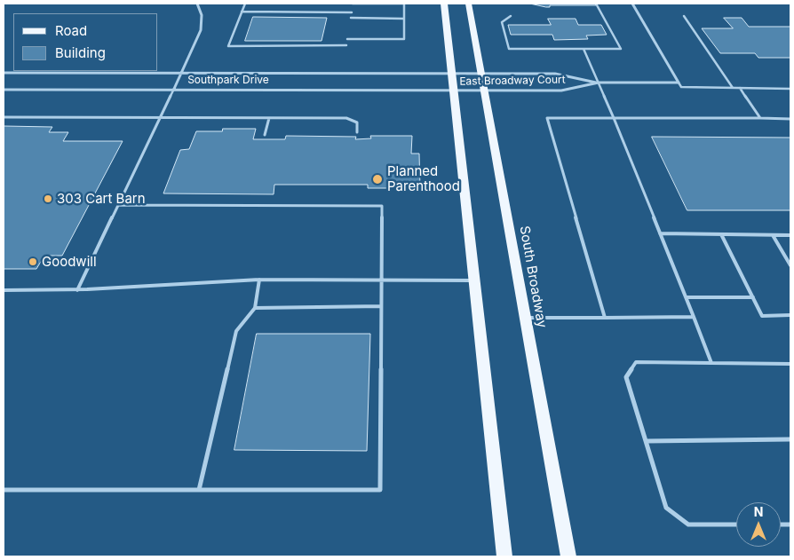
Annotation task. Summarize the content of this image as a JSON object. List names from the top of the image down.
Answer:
{
  "streets": {
    "main road": ["South Broadway"],
    "street": ["Southpark Drive", "East Broadway Court"]
  },
  "crossings": [
    ["Southpark Drive", "East Broadway Court"],
    ["East Broadway Court", "South Broadway"]
  ],
  "places": ["Planned Parenthood", "303 Cart Barn", "Goodwill"],
  "legend": ["Road", "Building"],
  "north": "top"
}
